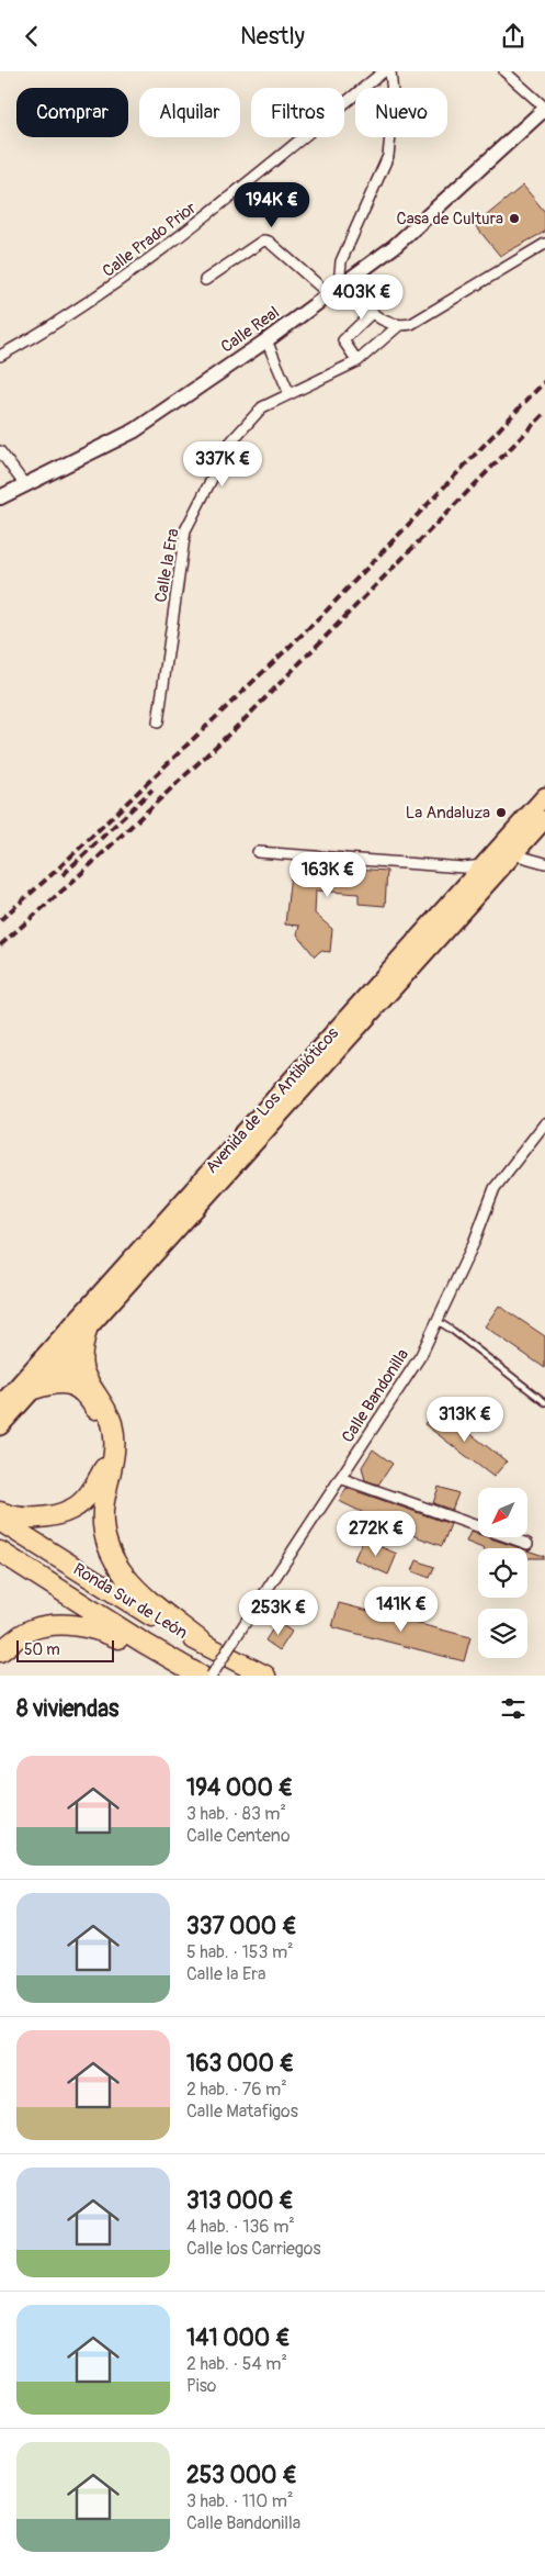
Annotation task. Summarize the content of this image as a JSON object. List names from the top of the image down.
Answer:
{
  "streets": {
    "highway": ["Ronda Sur de León"],
    "main road": ["Avenida de Los Antibióticos"],
    "street": [
      "Calle Prado Prior",
      "Calle Real",
      "Calle la Era",
      "Calle Bandonilla"
    ]
  },
  "places": ["Casa de Cultura", "La Andaluza"],
  "scale_bar": "50 m",
  "north": "bottom left",
  "page": {
    "header": "Nestly",
    "chip": [
      "Comprar",
      "Alquilar",
      "Filtros",
      "Nuevo"
    ],
    "price": [
      "194K €",
      "403K €",
      "337K €",
      "163K €",
      "313K €",
      "272K €",
      "141K €",
      "253K €"
    ],
    "scale": "50 m",
    "heading": "8 viviendas",
    "list": [
      {
        "name": "194 000 €",
        "note": "3 hab. · 83 m² · Calle Centeno"
      },
      {
        "name": "337 000 €",
        "note": "5 hab. · 153 m² · Calle la Era"
      },
      {
        "name": "163 000 €",
        "note": "2 hab. · 76 m² · Calle Matafigos"
      },
      {
        "name": "313 000 €",
        "note": "4 hab. · 136 m² · Calle los Carriegos"
      },
      {
        "name": "141 000 €",
        "note": "2 hab. · 54 m² · Piso"
      },
      {
        "name": "253 000 €",
        "note": "3 hab. · 110 m² · Calle Bandonilla"
      }
    ]
  }
}
